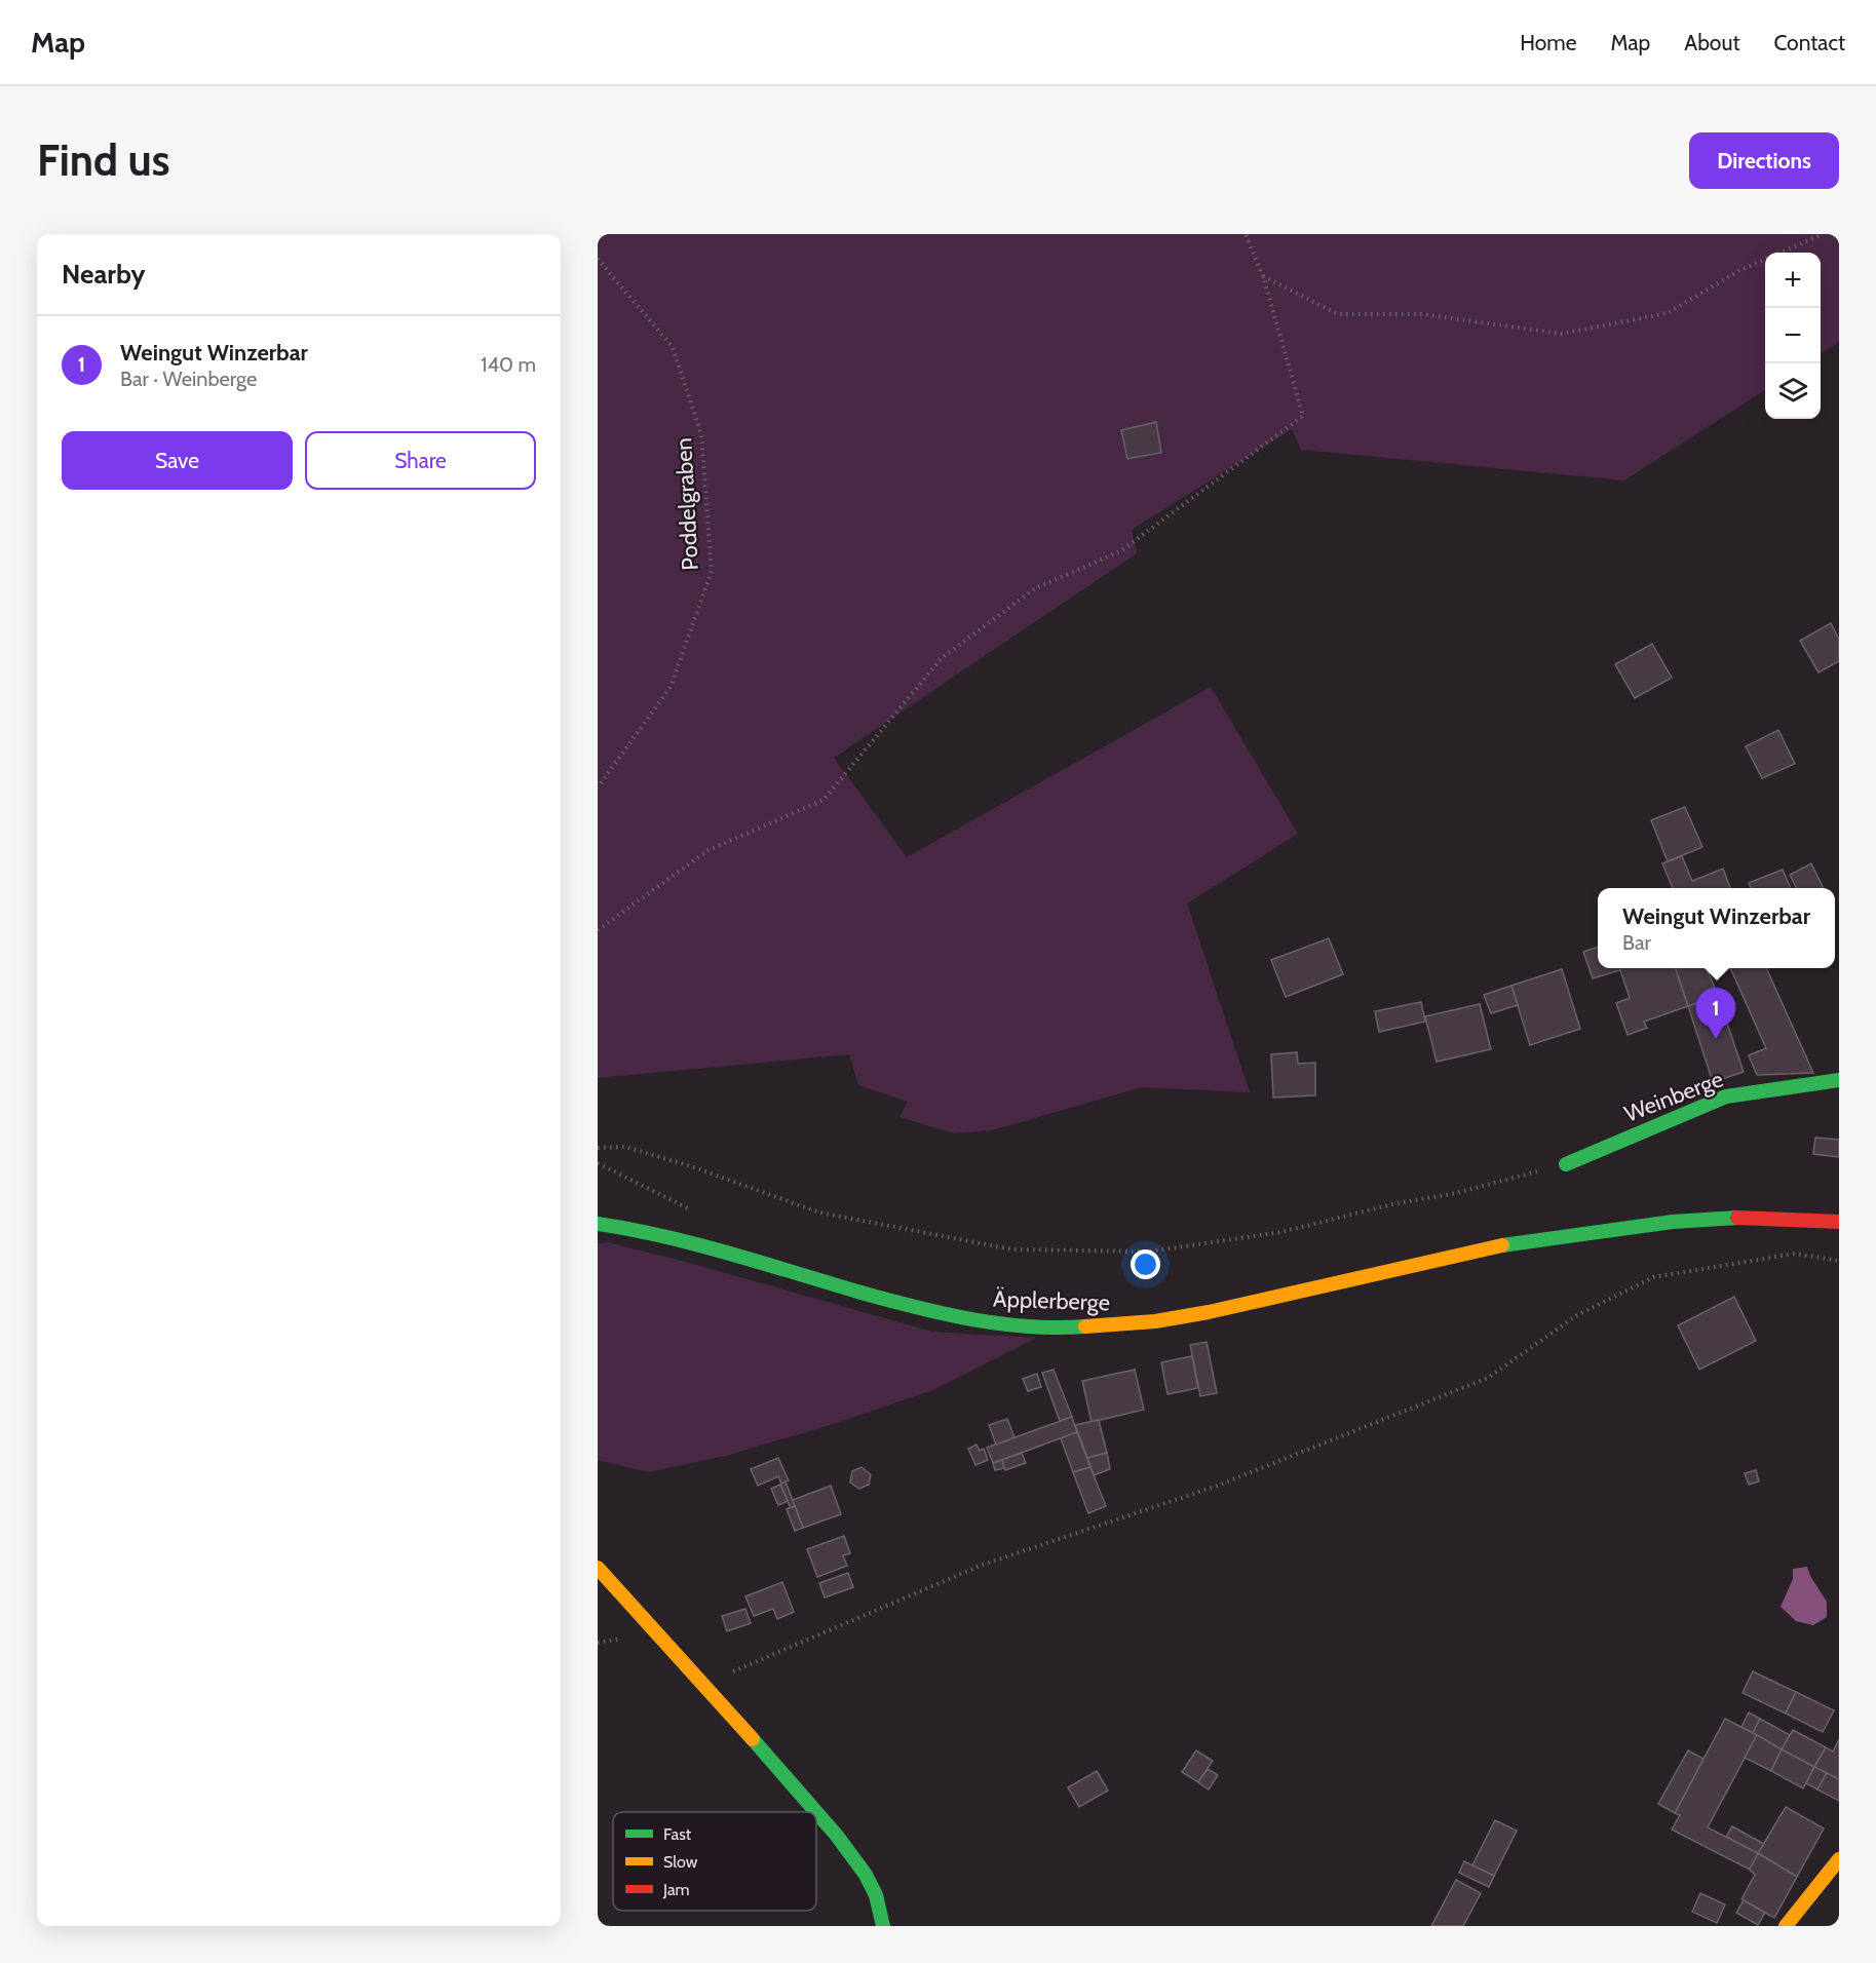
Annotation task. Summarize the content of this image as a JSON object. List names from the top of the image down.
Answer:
{
  "streets": {
    "street": ["Weinberge", "Äpplerberge"],
    "path": ["Poddelgraben"]
  },
  "legend": ["Fast", "Slow", "Jam"],
  "page": {
    "header": "Map",
    "nav": [
      "Home",
      "Map",
      "About",
      "Contact"
    ],
    "buttons": [
      "Directions",
      ["Save", "Share"]
    ],
    "title": "Find us",
    "heading": "Nearby",
    "map_buttons": ["+", "−"],
    "list": [
      {
        "mark": "1",
        "name": "Weingut Winzerbar",
        "note": "Bar · Weinberge",
        "value": "140 m"
      }
    ],
    "popup": ["Weingut Winzerbar", "Bar"],
    "pins": "1"
  }
}
